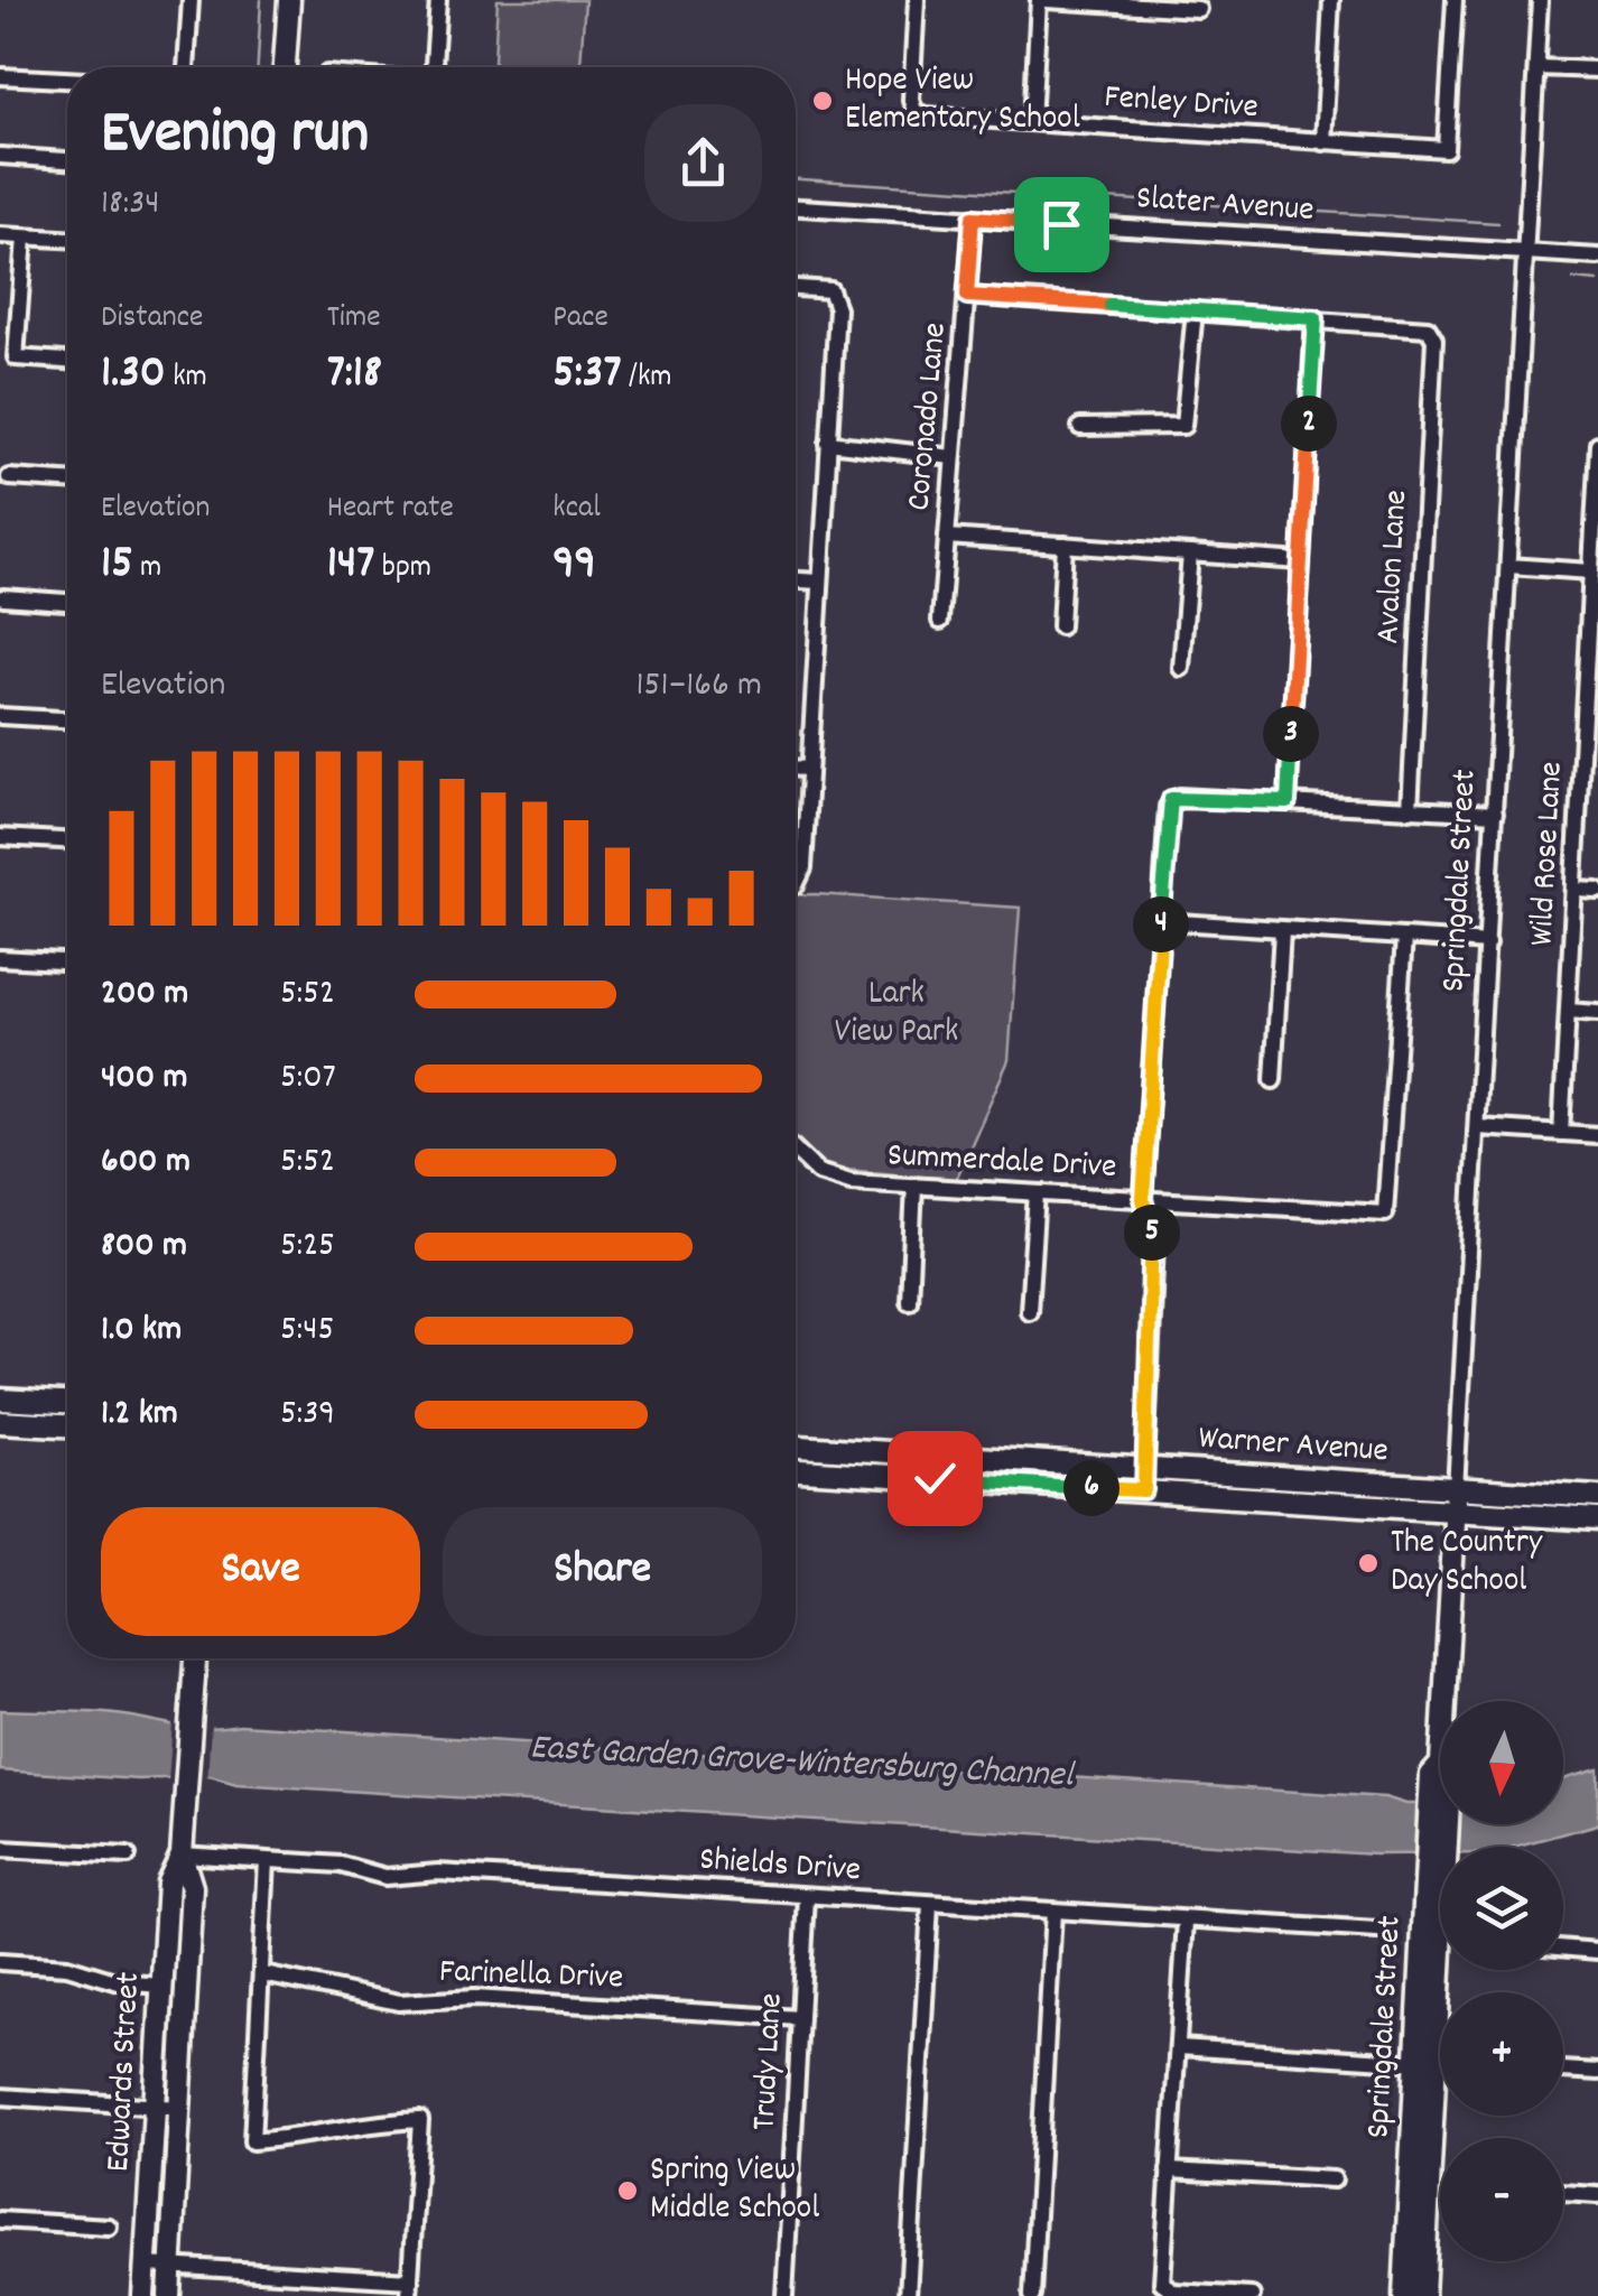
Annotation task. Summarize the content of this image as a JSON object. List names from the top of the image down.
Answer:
{
  "streets": {
    "main road": ["Springdale Street", "Warner Avenue", "Edwards Street"],
    "street": [
      "Fenley Drive",
      "Slater Avenue",
      "Coronado Lane",
      "Avalon Lane",
      "Wild Rose Lane",
      "Summerdale Drive",
      "Shields Drive",
      "Farinella Drive",
      "Trudy Lane"
    ]
  },
  "crossings": [
    ["Slater Avenue", "Coronado Lane"],
    ["Slater Avenue", "Springdale Street"],
    ["Springdale Street", "Warner Avenue"],
    ["Shields Drive", "Trudy Lane"],
    ["Shields Drive", "Edwards Street"],
    ["Farinella Drive", "Trudy Lane"]
  ],
  "water": ["East Garden Grove-Wintersburg Channel"],
  "parks": ["Lark View Park"],
  "places": ["Hope View Elementary School", "The Country Day School", "Spring View Middle School"],
  "north": "bottom",
  "page": {
    "heading": ["Evening run", "18:34"],
    "stats": [
      ["Distance", "1.30 km"],
      ["Time", "7:18"],
      ["Pace", "5:37 /km"],
      ["Elevation", "15 m"],
      ["Heart rate", "147 bpm"],
      ["kcal", "99"]
    ],
    "pins": [
      "2",
      "3",
      "4",
      "5",
      "6"
    ],
    "chart": ["Elevation", "151–166 m"],
    "list": [
      {
        "name": "200 m",
        "note": "5:52"
      },
      {
        "name": "400 m",
        "note": "5:07"
      },
      {
        "name": "600 m",
        "note": "5:52"
      },
      {
        "name": "800 m",
        "note": "5:25"
      },
      {
        "name": "1.0 km",
        "note": "5:45"
      },
      {
        "name": "1.2 km",
        "note": "5:39"
      }
    ],
    "buttons": ["Save", "Share"],
    "map_buttons": ["+", "−"]
  }
}
